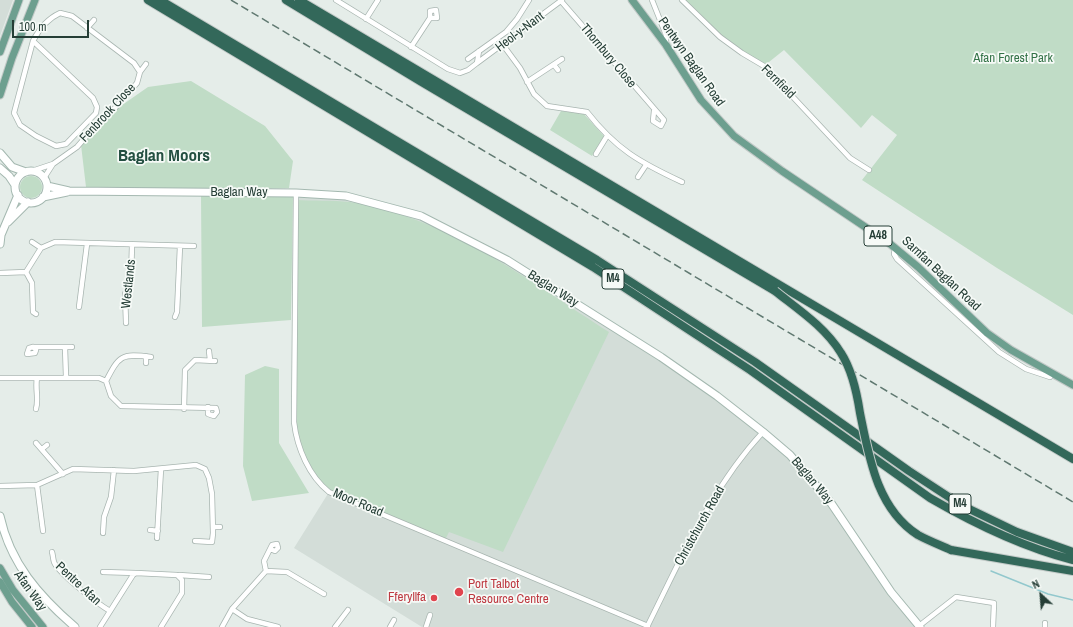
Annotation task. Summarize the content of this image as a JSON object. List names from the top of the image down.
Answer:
{
  "streets": {
    "highway": ["M4"],
    "main road": [
      "Pentwyn Baglan Road",
      "A48",
      "Sarnfan Baglan Road",
      "Afan Way"
    ],
    "street": [
      "Heol-y-Nant",
      "Thornbury Close",
      "Fernfield",
      "Fenbrook Close",
      "Baglan Way",
      "Westlands",
      "Moor Road",
      "Christchurch Road",
      "Pentre Afan"
    ]
  },
  "crossings": [
    ["Heol-y-Nant", "Thornbury Close"],
    ["Pentwyn Baglan Road", "Sarnfan Baglan Road"],
    ["Fenbrook Close", "Baglan Way"],
    ["Baglan Way", "Moor Road"],
    ["Baglan Way", "Christchurch Road"],
    ["Moor Road", "Christchurch Road"]
  ],
  "districts": ["Baglan Moors"],
  "parks": ["Afan Forest Park"],
  "places": ["Port Talbot Resource Centre", "Fferyllfa"],
  "scale_bar": "100 m",
  "north": "top left"
}
